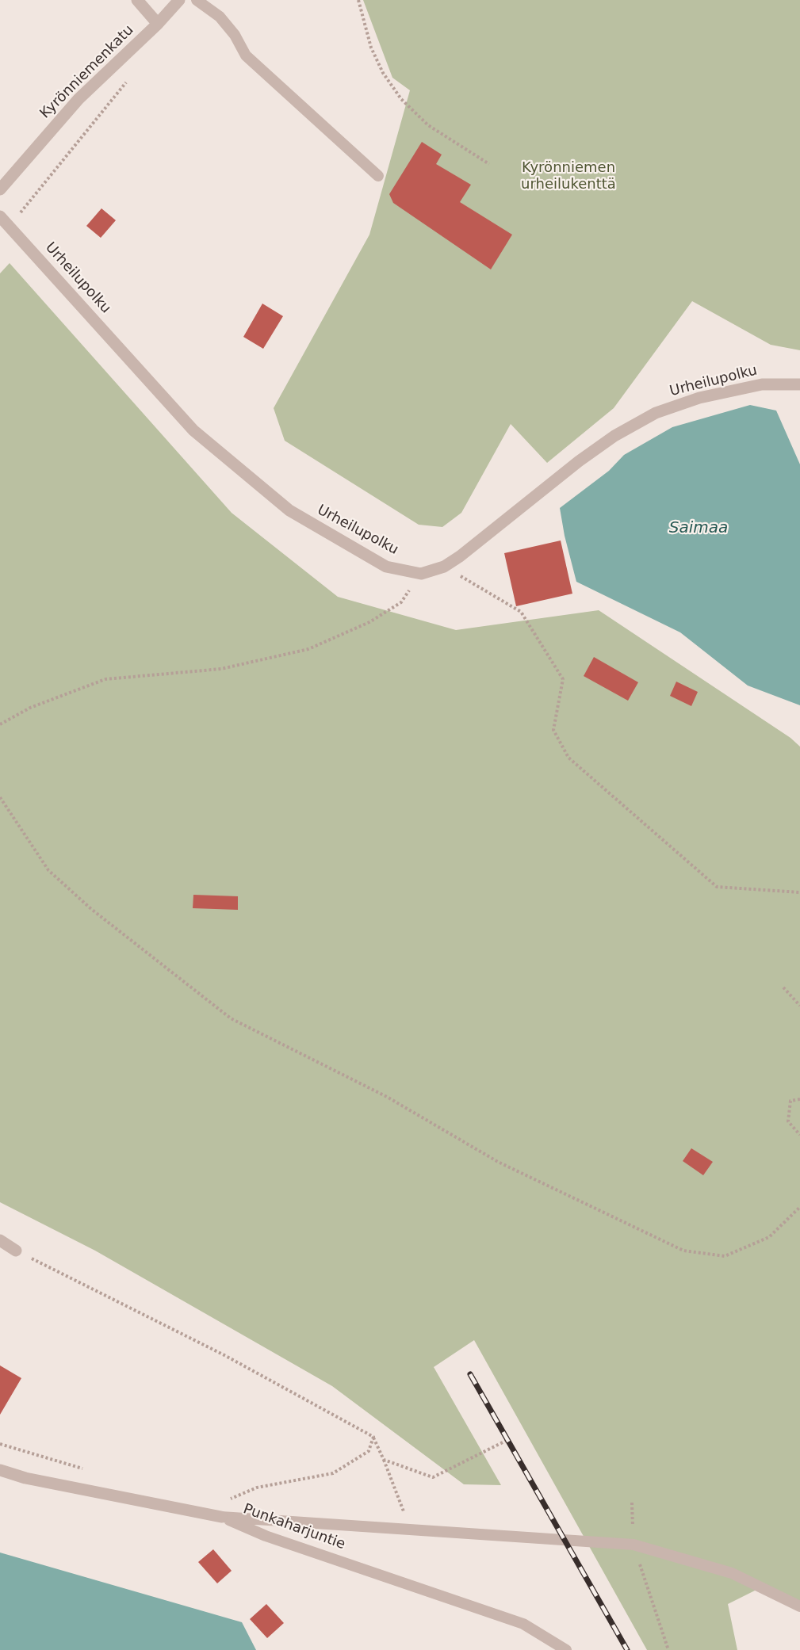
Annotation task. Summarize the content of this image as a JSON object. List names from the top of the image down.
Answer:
{
  "streets": {
    "street": ["Kyrönniemenkatu", "Urheilupolku", "Punkaharjuntie"]
  },
  "water": ["Saimaa"],
  "parks": ["Kyrönniemen urheilukenttä"]
}
